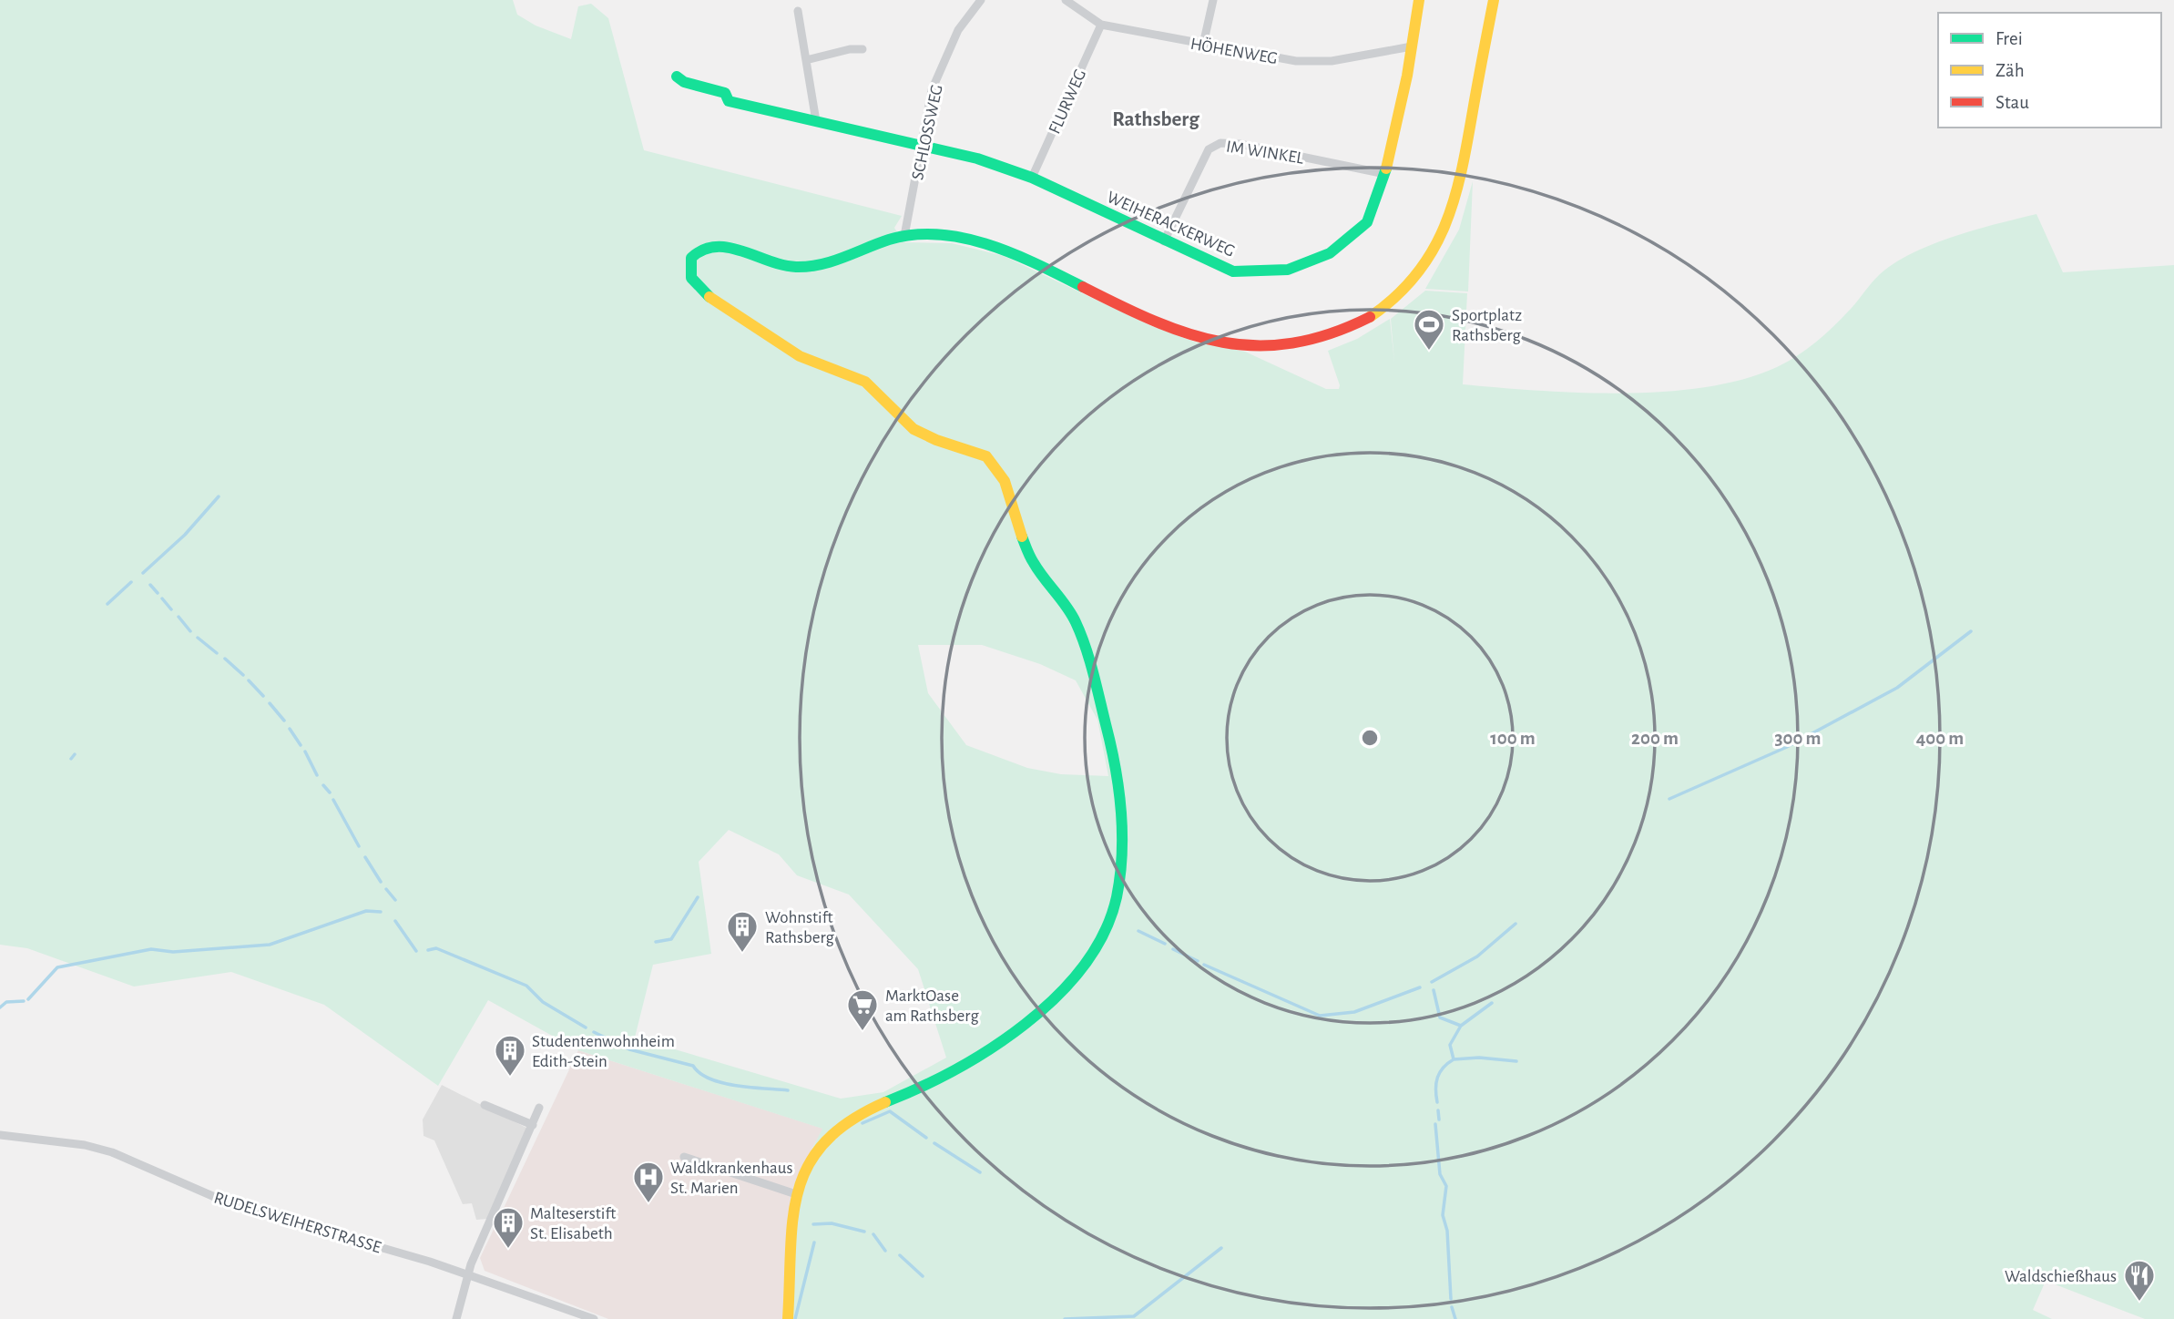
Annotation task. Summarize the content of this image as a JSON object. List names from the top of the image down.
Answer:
{
  "streets": {
    "street": [
      "HÖHENWEG",
      "FLURWEG",
      "SCHLOSSWEG",
      "IM WINKEL",
      "WEIHERACKERWEG",
      "RUDELSWEIHERSTRASSE"
    ]
  },
  "crossings": [
    ["HÖHENWEG", "FLURWEG"],
    ["HÖHENWEG", "WEIHERACKERWEG"],
    ["FLURWEG", "WEIHERACKERWEG"],
    ["SCHLOSSWEG", "WEIHERACKERWEG"],
    ["IM WINKEL", "WEIHERACKERWEG"]
  ],
  "districts": ["Rathsberg"],
  "places": {
    "sports": ["Sportplatz Rathsberg"],
    "building": ["Wohnstift Rathsberg", "Studentenwohnheim Edith-Stein", "Malteserstift St. Elisabeth"],
    "supermarket": ["MarktOase am Rathsberg"],
    "hospital": ["Waldkrankenhaus St. Marien"],
    "restaurant": ["Waldschießhaus"]
  },
  "legend": ["Frei", "Zäh", "Stau"],
  "rings": [
    "100 m",
    "200 m",
    "300 m",
    "400 m"
  ]
}
